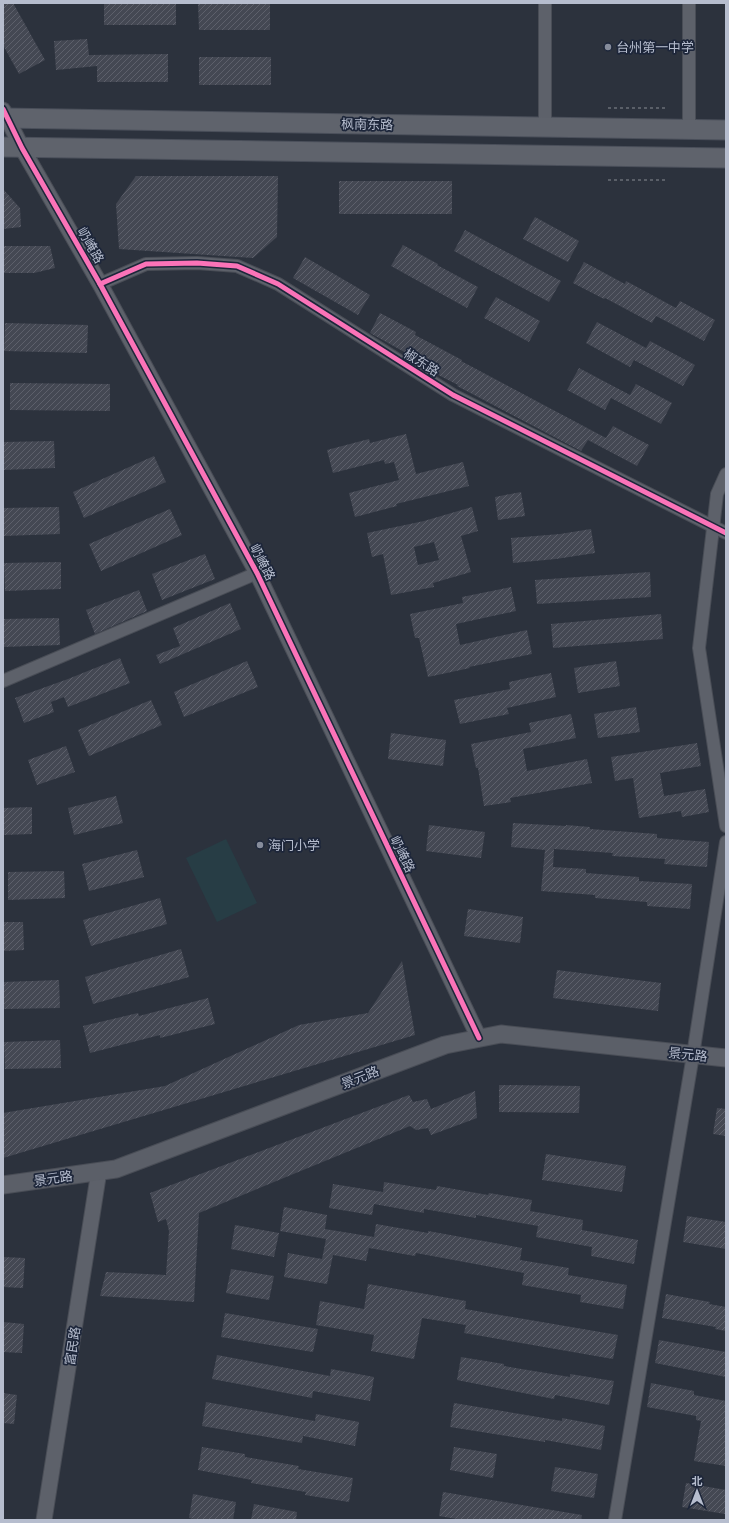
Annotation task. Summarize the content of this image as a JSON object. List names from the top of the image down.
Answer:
{
  "streets": {
    "main road": ["枫南东路", "景元路"],
    "street": ["屷崦路", "椒东路", "富民路"]
  },
  "crossings": [
    ["枫南东路", "屷崦路"],
    ["屷崦路", "椒东路"],
    ["屷崦路", "景元路"],
    ["景元路", "富民路"]
  ],
  "places": ["台州第一中学", "海门小学"],
  "north": "top"
}
